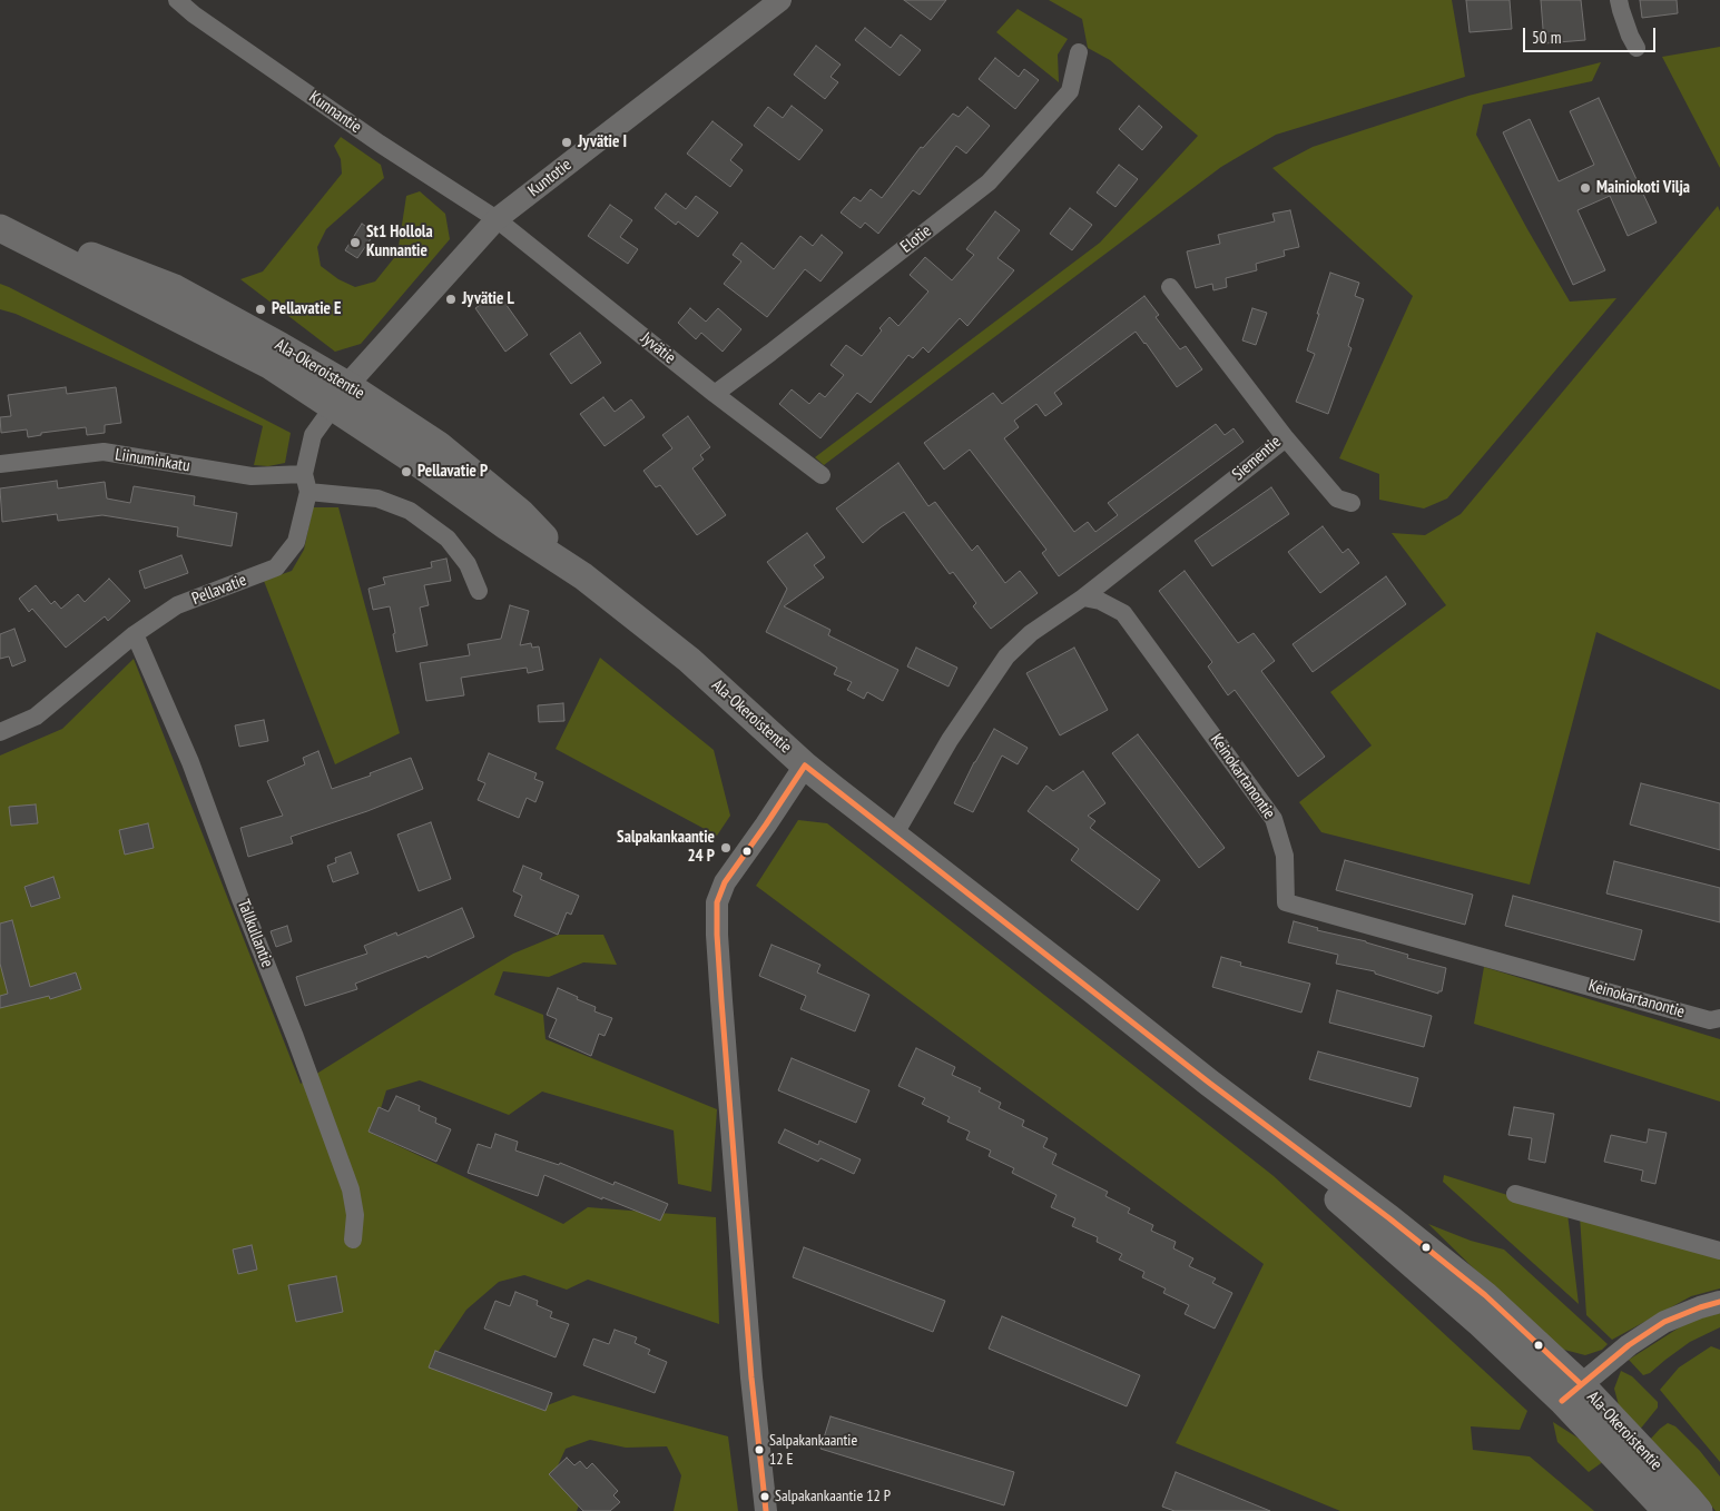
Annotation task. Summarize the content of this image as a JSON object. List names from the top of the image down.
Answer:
{
  "streets": {
    "main road": ["Ala-Okeroistentie"],
    "street": [
      "Kunnantie",
      "Kuntotie",
      "Elotie",
      "Jyvätie",
      "Siementie",
      "Liinuminkatu",
      "Pellavatie",
      "Keinokartanontie",
      "Tallkullantie"
    ]
  },
  "crossings": [
    ["Kunnantie", "Kuntotie"],
    ["Kunnantie", "Jyvätie"],
    ["Kuntotie", "Jyvätie"],
    ["Kuntotie", "Ala-Okeroistentie"],
    ["Kuntotie", "Pellavatie"],
    ["Elotie", "Jyvätie"],
    ["Ala-Okeroistentie", "Pellavatie"],
    ["Siementie", "Keinokartanontie"],
    ["Liinuminkatu", "Pellavatie"],
    ["Pellavatie", "Tallkullantie"]
  ],
  "places": [
    "Jyvätie I",
    "Mainiokoti Vilja",
    "St1 Hollola Kunnantie",
    "Jyvätie L",
    "Pellavatie E",
    "Pellavatie P",
    "Salpakankaantie 24 P",
    "Salpakankaantie 12 E",
    "Salpakankaantie 12 P"
  ],
  "scale_bar": "50 m"
}
